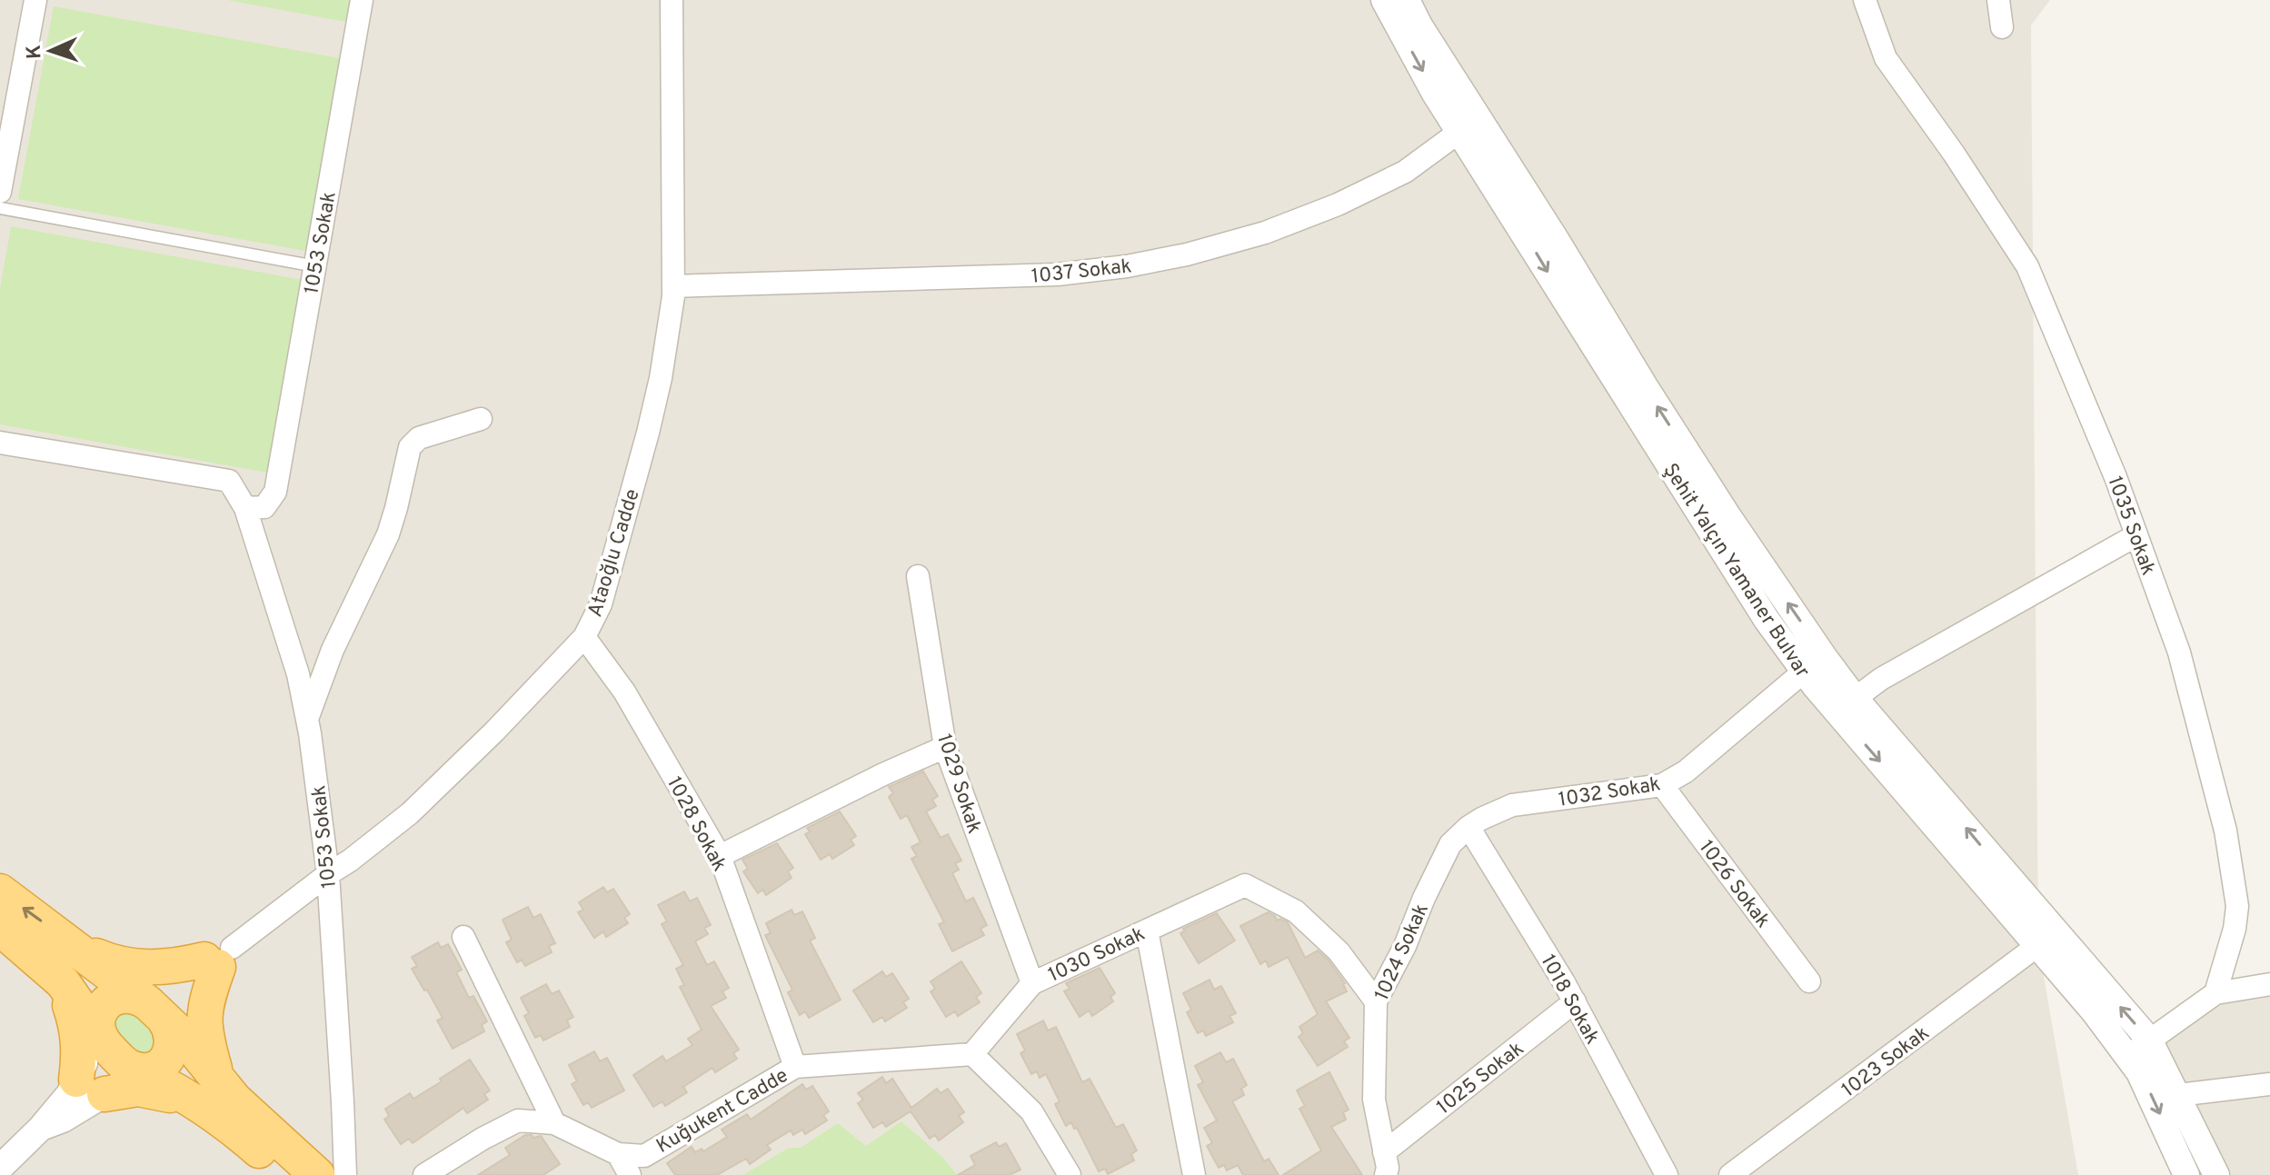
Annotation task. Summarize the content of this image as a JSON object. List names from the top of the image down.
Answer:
{
  "streets": {
    "street": [
      "1053 Sokak",
      "1037 Sokak",
      "1035 Sokak",
      "Ataoğlu Cadde",
      "Şehit Yalçın Yamaner Bulvar",
      "1029 Sokak",
      "1032 Sokak",
      "1028 Sokak",
      "1026 Sokak",
      "1024 Sokak",
      "1030 Sokak",
      "1018 Sokak",
      "1023 Sokak",
      "1025 Sokak",
      "Kuğukent Cadde"
    ]
  },
  "crossings": [
    ["1053 Sokak", "Ataoğlu Cadde"],
    ["1037 Sokak", "Ataoğlu Cadde"],
    ["1037 Sokak", "Şehit Yalçın Yamaner Bulvar"],
    ["Ataoğlu Cadde", "1028 Sokak"],
    ["Şehit Yalçın Yamaner Bulvar", "1032 Sokak"],
    ["Şehit Yalçın Yamaner Bulvar", "1023 Sokak"],
    ["1029 Sokak", "1030 Sokak"],
    ["1032 Sokak", "1026 Sokak"],
    ["1032 Sokak", "1024 Sokak"],
    ["1032 Sokak", "1018 Sokak"],
    ["1028 Sokak", "Kuğukent Cadde"],
    ["1024 Sokak", "1030 Sokak"],
    ["1024 Sokak", "1018 Sokak"],
    ["1024 Sokak", "1025 Sokak"],
    ["1030 Sokak", "Kuğukent Cadde"],
    ["1018 Sokak", "1025 Sokak"]
  ],
  "north": "left"
}
